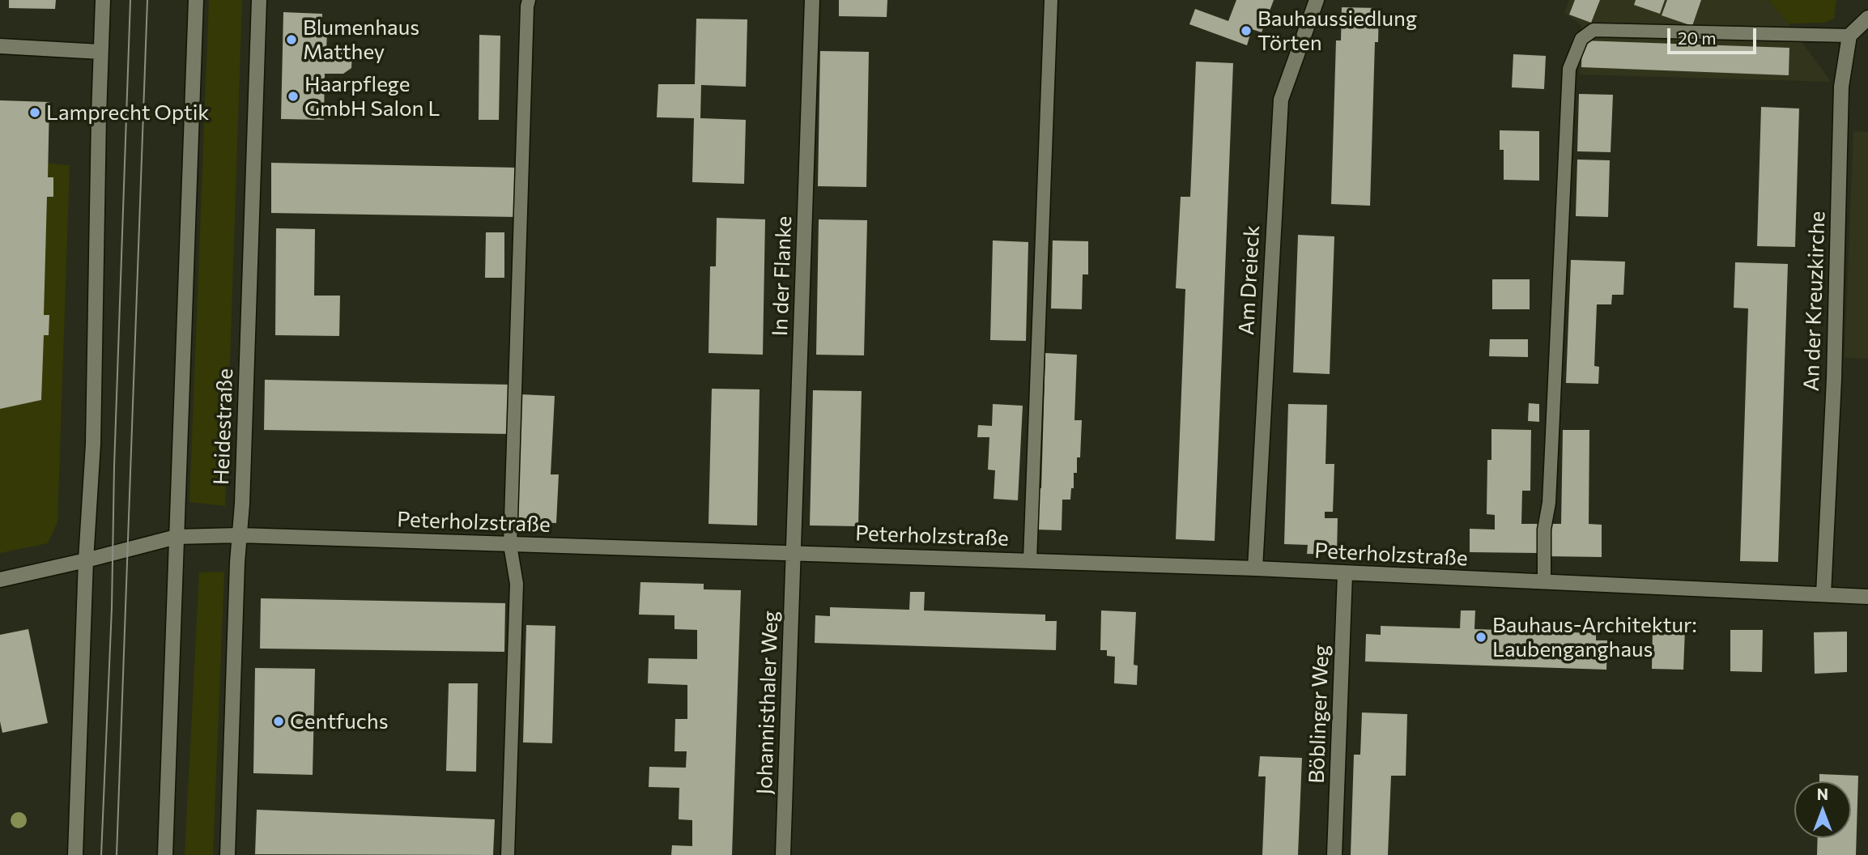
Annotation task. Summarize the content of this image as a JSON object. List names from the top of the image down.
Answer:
{
  "streets": {
    "street": [
      "In der Flanke",
      "Am Dreieck",
      "An der Kreuzkirche",
      "Heidestraße",
      "Peterholzstraße",
      "Johannisthaler Weg",
      "Böblinger Weg"
    ]
  },
  "crossings": [
    ["In der Flanke", "Peterholzstraße"],
    ["In der Flanke", "Johannisthaler Weg"],
    ["Am Dreieck", "Peterholzstraße"],
    ["An der Kreuzkirche", "Peterholzstraße"],
    ["Heidestraße", "Peterholzstraße"],
    ["Peterholzstraße", "Johannisthaler Weg"],
    ["Peterholzstraße", "Böblinger Weg"]
  ],
  "places": [
    "Bauhaussiedlung Törten",
    "Blumenhaus Matthey",
    "Haarpflege GmbH Salon L",
    "Lamprecht Optik",
    "Bauhaus-Architektur: Laubenganghaus",
    "Centfuchs"
  ],
  "scale_bar": "20 m",
  "north": "top"
}
